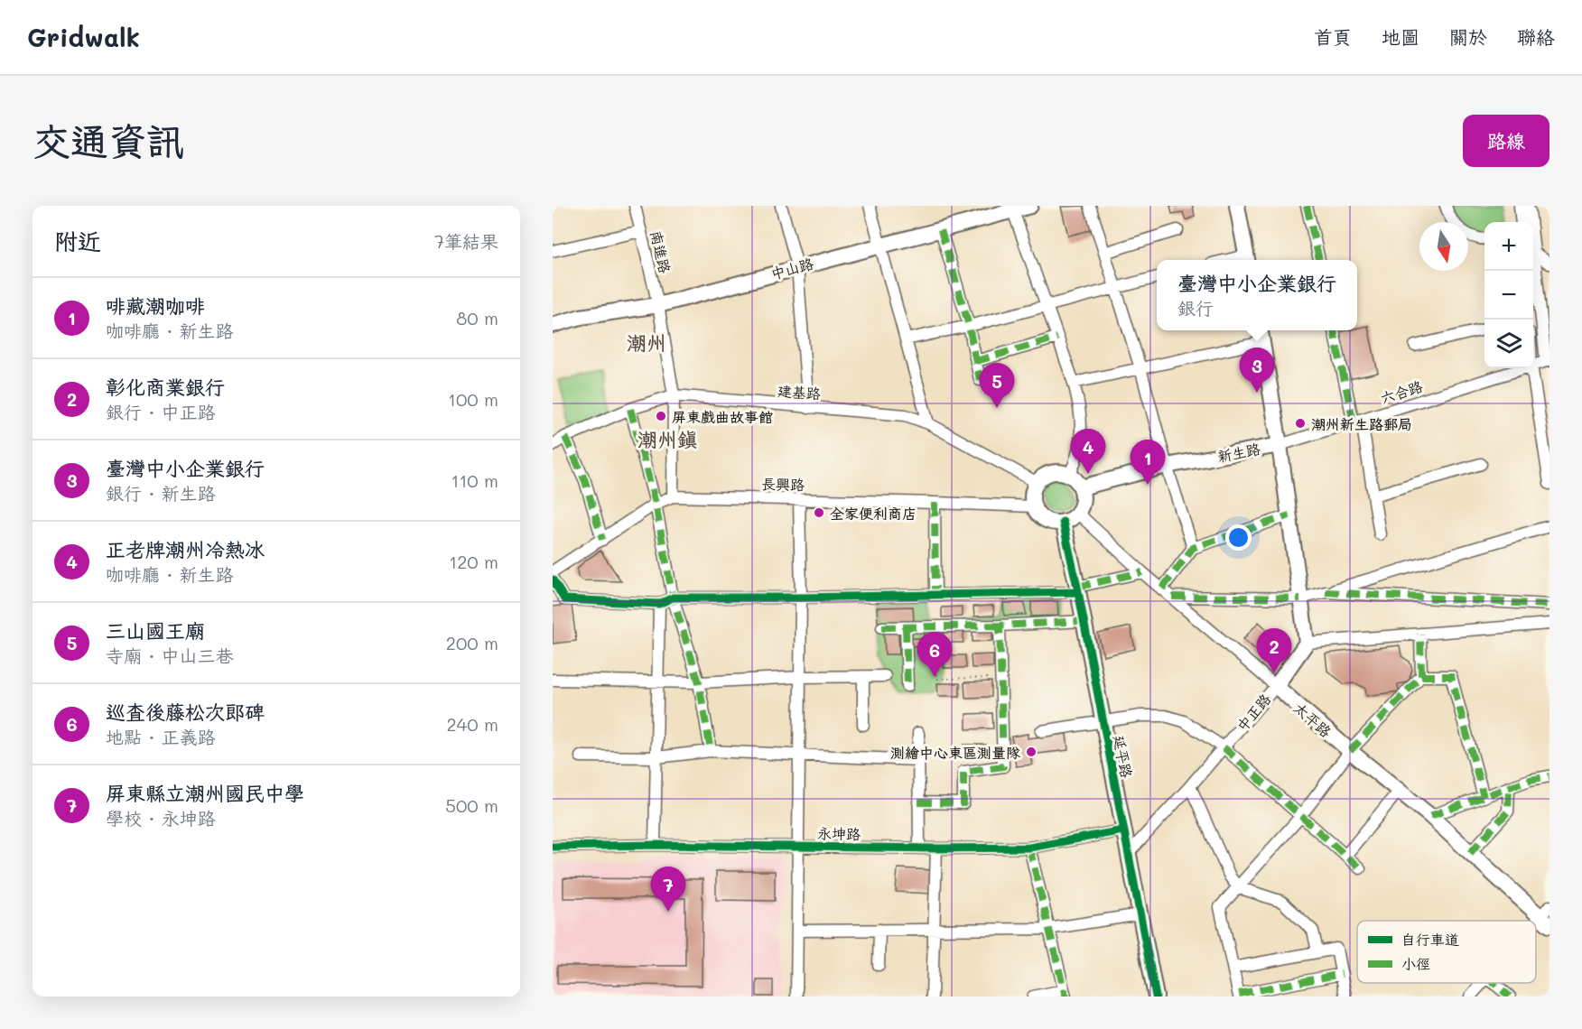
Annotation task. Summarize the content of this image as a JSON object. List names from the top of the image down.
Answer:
{
  "streets": {
    "main road": [
      "中山路",
      "新生路",
      "中正路",
      "太平路",
      "延平路"
    ],
    "street": [
      "南進路",
      "建基路",
      "六合路",
      "長興路",
      "永坤路"
    ]
  },
  "crossings": [
    ["南進路", "中山路"],
    ["南進路", "建基路"],
    ["南進路", "長興路"],
    ["建基路", "新生路"],
    ["建基路", "長興路"],
    ["建基路", "太平路"],
    ["建基路", "延平路"],
    ["六合路", "新生路"],
    ["新生路", "長興路"],
    ["新生路", "太平路"],
    ["新生路", "延平路"],
    ["長興路", "太平路"],
    ["長興路", "延平路"],
    ["中正路", "太平路"],
    ["中正路", "延平路"],
    ["太平路", "延平路"],
    ["延平路", "永坤路"]
  ],
  "districts": ["潮州", "潮州鎮"],
  "places": [
    "屏東戲曲故事館",
    "潮州新生路郵局",
    "全家便利商店",
    "測繪中心東區測量隊"
  ],
  "legend": ["自行車道", "小徑"],
  "north": "bottom",
  "page": {
    "header": "Gridwalk",
    "nav": [
      "首頁",
      "地圖",
      "關於",
      "聯絡"
    ],
    "buttons": "路線",
    "title": "交通資訊",
    "heading": ["附近", "7筆結果"],
    "map_buttons": ["+", "−"],
    "popup": ["臺灣中小企業銀行", "銀行"],
    "list": [
      {
        "mark": "1",
        "name": "啡藏潮咖啡",
        "note": "咖啡廳 · 新生路",
        "value": "80 m"
      },
      {
        "mark": "2",
        "name": "彰化商業銀行",
        "note": "銀行 · 中正路",
        "value": "100 m"
      },
      {
        "mark": "3",
        "name": "臺灣中小企業銀行",
        "note": "銀行 · 新生路",
        "value": "110 m"
      },
      {
        "mark": "4",
        "name": "正老牌潮州冷熱冰",
        "note": "咖啡廳 · 新生路",
        "value": "120 m"
      },
      {
        "mark": "5",
        "name": "三山國王廟",
        "note": "寺廟 · 中山三巷",
        "value": "200 m"
      },
      {
        "mark": "6",
        "name": "巡查後藤松次郎碑",
        "note": "地點 · 正義路",
        "value": "240 m"
      },
      {
        "mark": "7",
        "name": "屏東縣立潮州國民中學",
        "note": "學校 · 永坤路",
        "value": "500 m"
      }
    ],
    "pins": [
      "3",
      "5",
      "4",
      "1",
      "2",
      "6",
      "7"
    ]
  }
}
